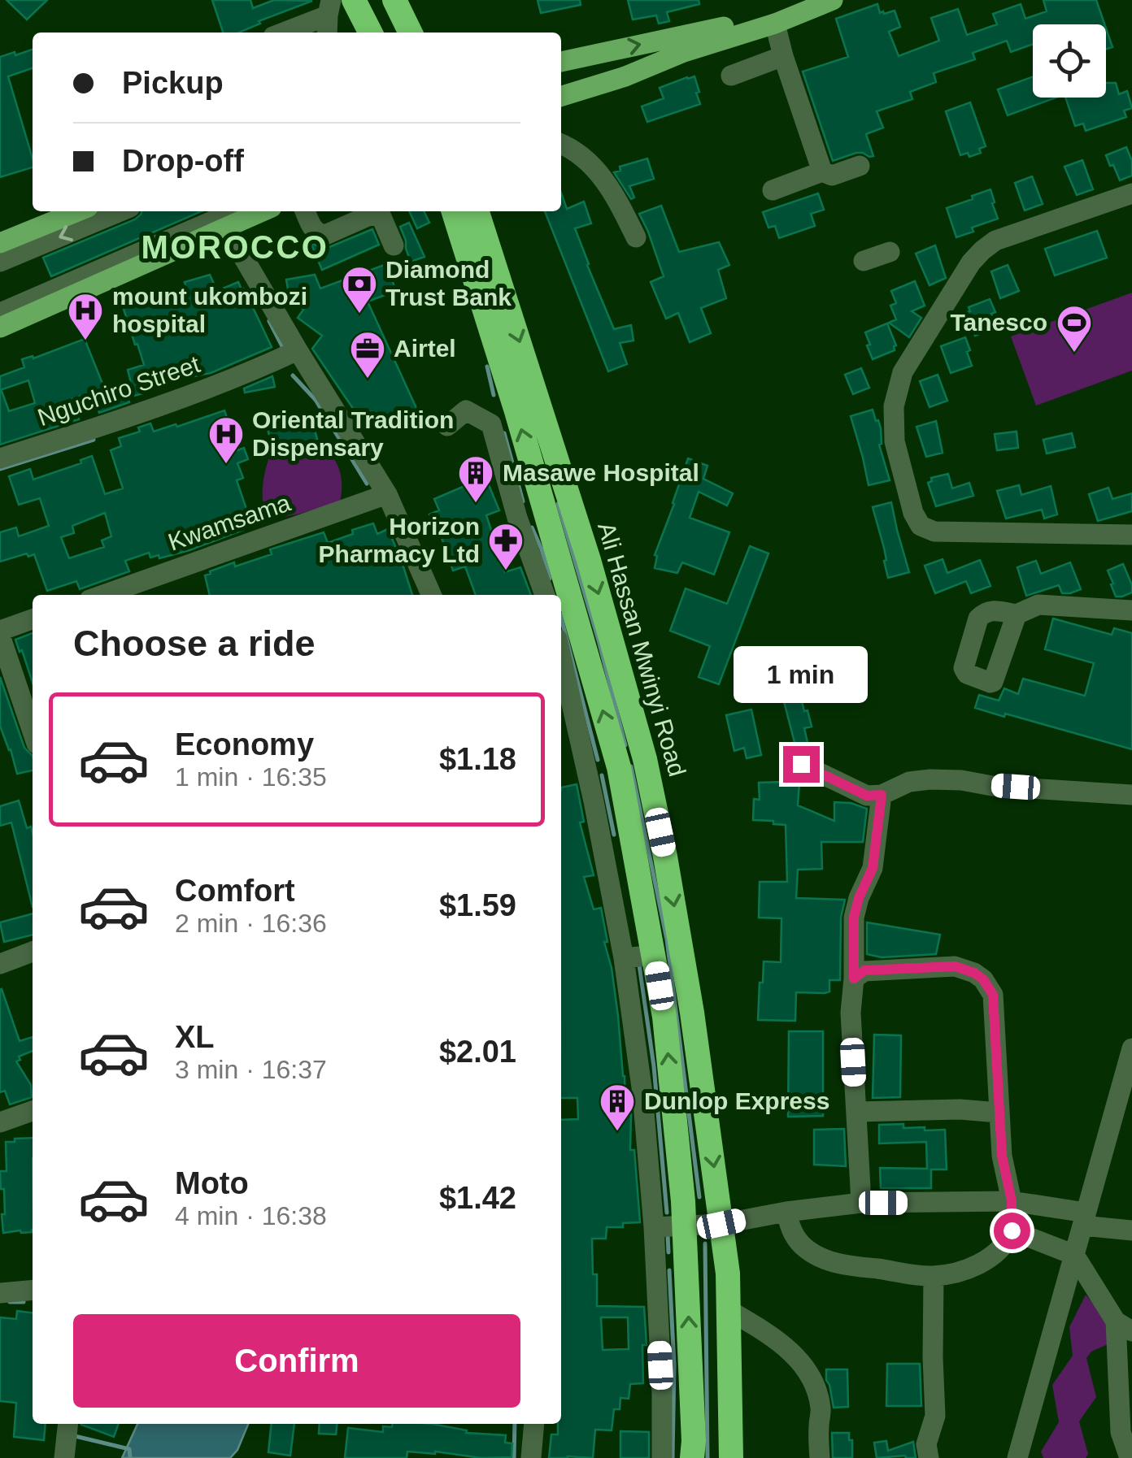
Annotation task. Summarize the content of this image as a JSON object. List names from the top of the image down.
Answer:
{
  "streets": {
    "highway": ["Ali Hassan Mwinyi Road"],
    "street": ["Nguchiro Street", "Kwamsama"]
  },
  "districts": ["MOROCCO"],
  "places": {
    "bank": ["Diamond Trust Bank"],
    "hospital": ["mount ukombozi hospital", "Oriental Tradition Dispensary"],
    "sports": ["Tanesco"],
    "office": ["Airtel"],
    "building": ["Masawe Hospital", "Dunlop Express"],
    "pharmacy": ["Horizon Pharmacy Ltd"]
  },
  "page": {
    "banner": ["Pickup", "Drop-off"],
    "heading": "Choose a ride",
    "bubble": "1 min",
    "list": [
      {
        "name": "Economy",
        "note": "1 min · 16:35",
        "value": "$1.18"
      },
      {
        "name": "Comfort",
        "note": "2 min · 16:36",
        "value": "$1.59"
      },
      {
        "name": "XL",
        "note": "3 min · 16:37",
        "value": "$2.01"
      },
      {
        "name": "Moto",
        "note": "4 min · 16:38",
        "value": "$1.42"
      }
    ],
    "buttons": "Confirm"
  }
}
